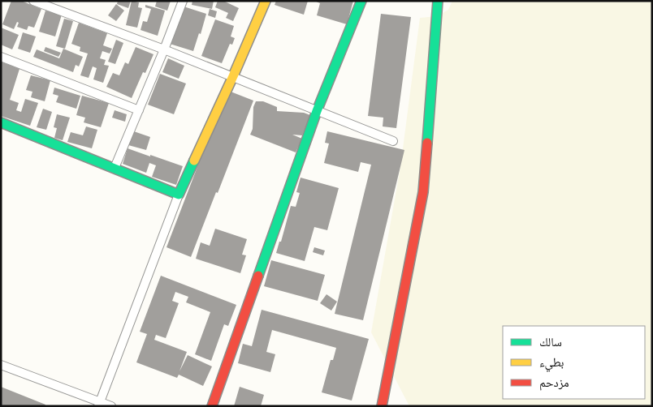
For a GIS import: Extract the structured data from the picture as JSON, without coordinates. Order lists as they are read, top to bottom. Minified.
{"legend":["سالك","بطيء","مزدحم"]}
